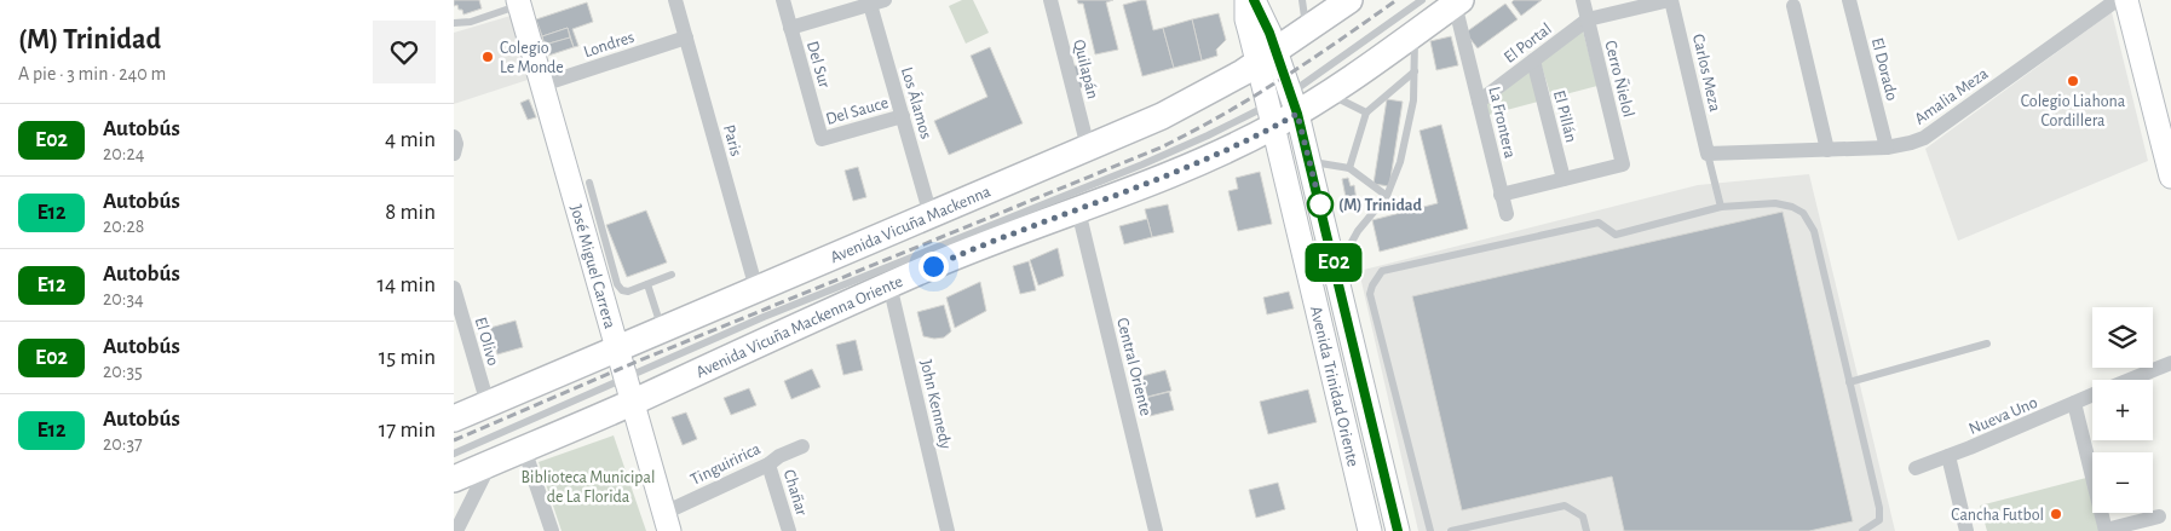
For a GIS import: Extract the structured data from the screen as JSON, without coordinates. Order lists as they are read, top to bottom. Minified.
{"streets":{"main road":["Avenida Vicuña Mackenna","José Miguel Carrera","Avenida Vicuña Mackenna Oriente","Avenida Trinidad Oriente"],"street":["El Portal","Londres","Del Sur","Quilapán","El Dorado","Carlos Meza","Cerro Ñielol","Amalia Meza","Los Álamos","Del Sauce","El Pillán","La Frontera","Paris","El Olivo","Central Oriente","John Kennedy","Nueva Uno","Tinguiririca","Chañar"]},"crossings":[["El Portal","Carlos Meza"],["El Portal","Cerro Ñielol"],["El Portal","El Pillán"],["El Portal","La Frontera"],["Londres","Paris"],["Londres","José Miguel Carrera"],["Del Sur","Del Sauce"],["Quilapán","Avenida Vicuña Mackenna"],["El Dorado","Amalia Meza"],["Carlos Meza","Amalia Meza"],["Cerro Ñielol","El Pillán"],["Los Álamos","Del Sauce"],["Los Álamos","Avenida Vicuña Mackenna"],["La Frontera","Avenida Vicuña Mackenna Oriente"],["Paris","Avenida Vicuña Mackenna"],["Avenida Vicuña Mackenna","José Miguel Carrera"],["Avenida Vicuña Mackenna","El Olivo"],["Avenida Vicuña Mackenna","Avenida Trinidad Oriente"],["José Miguel Carrera","Avenida Vicuña Mackenna Oriente"],["José Miguel Carrera","Tinguiririca"],["Avenida Vicuña Mackenna Oriente","Central Oriente"],["Avenida Vicuña Mackenna Oriente","Avenida Trinidad Oriente"],["Avenida Vicuña Mackenna Oriente","John Kennedy"],["Tinguiririca","Chañar"]],"parks":["Biblioteca Municipal de La Florida"],"places":["Colegio Le Monde","Colegio Liahona Cordillera","(M) Trinidad","Cancha Futbol"],"lines":["bus line E02"],"page":{"heading":["(M) Trinidad","A pie · 3 min · 240 m"],"on_map":"E02","list":[{"mark":"E02","name":"Autobús","note":"20:24","value":"4 min"},{"mark":"E12","name":"Autobús","note":"20:28","value":"8 min"},{"mark":"E12","name":"Autobús","note":"20:34","value":"14 min"},{"mark":"E02","name":"Autobús","note":"20:35","value":"15 min"},{"mark":"E12","name":"Autobús","note":"20:37","value":"17 min"}],"map_buttons":["+","−"]}}
